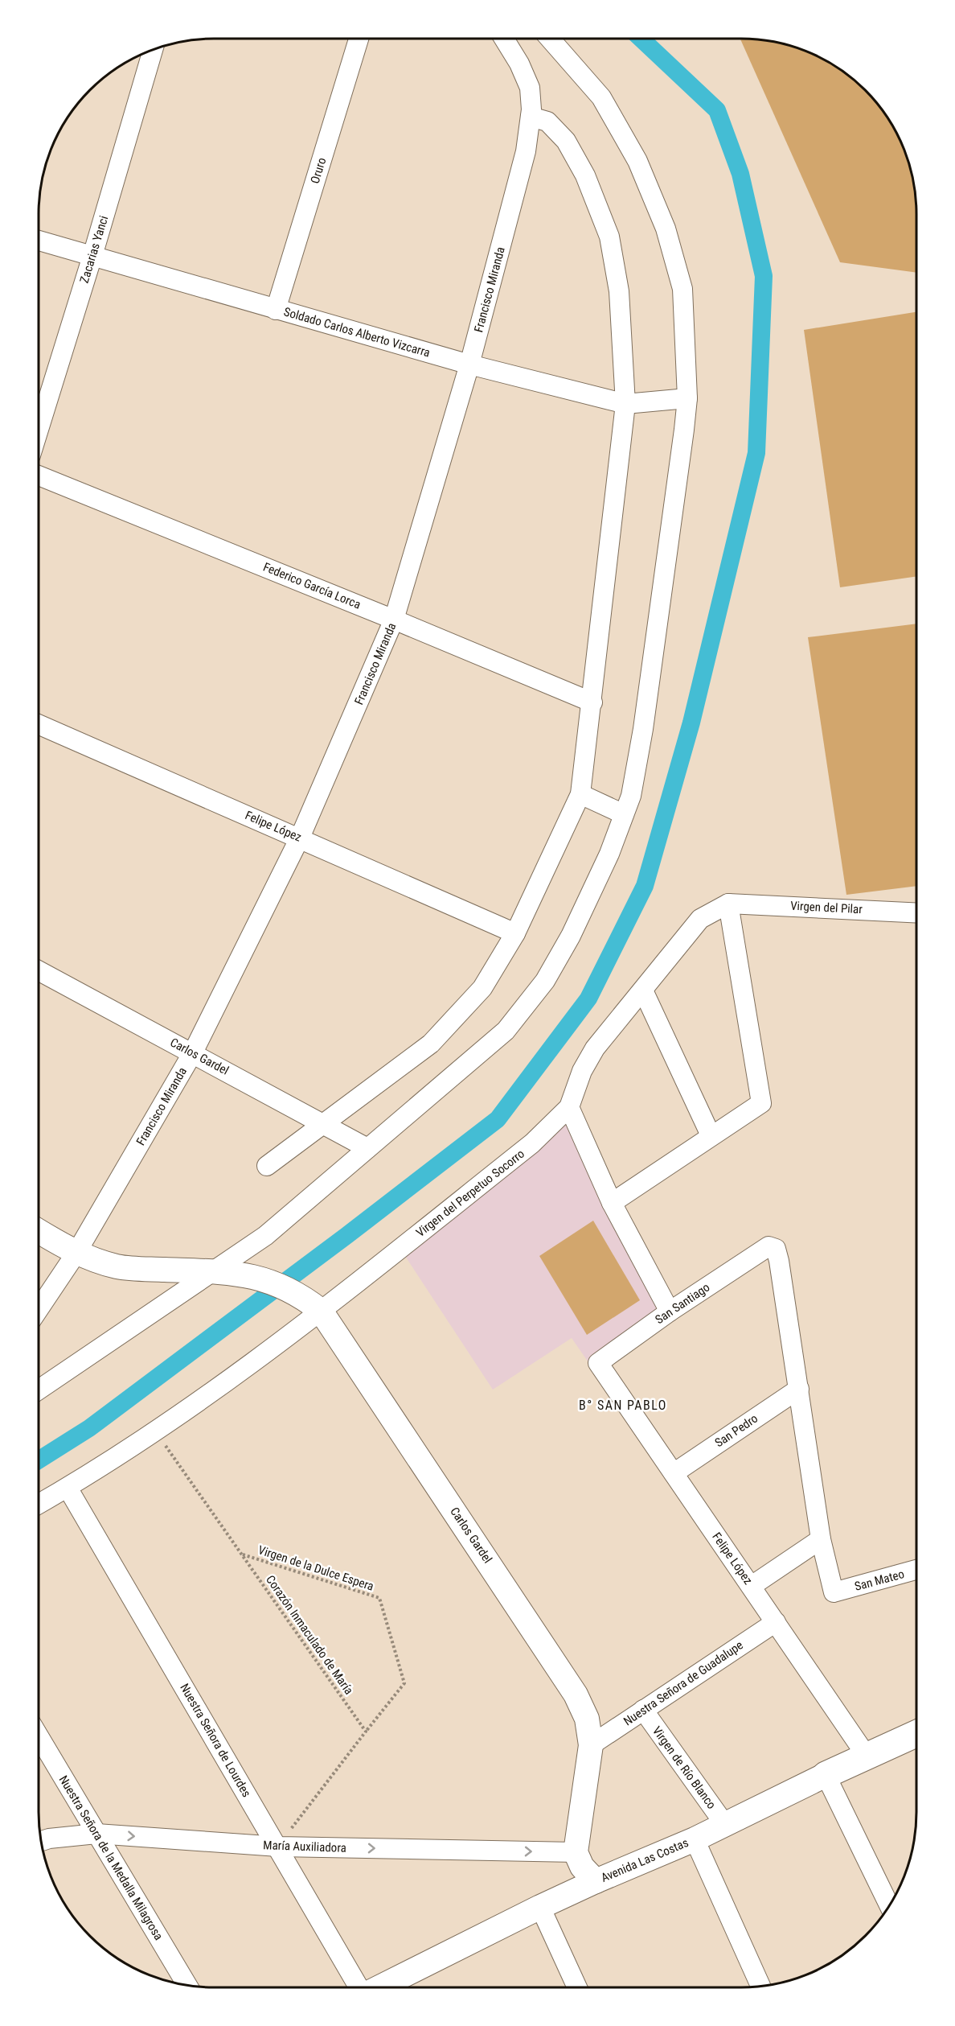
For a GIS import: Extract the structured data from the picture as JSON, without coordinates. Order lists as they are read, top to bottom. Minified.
{"streets":{"main road":["Avenida Las Costas"],"street":["Oruro","Zacarias Yanci","Francisco Miranda","Soldado Carlos Alberto Vizcarra","Federico García Lorca","Felipe López","Virgen del Pilar","Carlos Gardel","Virgen del Perpetuo Socorro","San Santiago","San Pedro","San Mateo","Nuestra Señora de Guadalupe","Nuestra Señora de Lourdes","Virgen de Río Blanco","María Auxiliadora","Nuestra Señora de la Medalla Milagrosa"],"path":["Virgen de la Dulce Espera","Corazón Inmaculado de María"]},"crossings":[["Oruro","Soldado Carlos Alberto Vizcarra"],["Zacarias Yanci","Soldado Carlos Alberto Vizcarra"],["Francisco Miranda","Soldado Carlos Alberto Vizcarra"],["Francisco Miranda","Federico García Lorca"],["Francisco Miranda","Felipe López"],["Francisco Miranda","Carlos Gardel"],["Felipe López","San Santiago"],["Felipe López","San Pedro"],["Felipe López","Nuestra Señora de Guadalupe"],["Felipe López","Avenida Las Costas"],["Virgen del Pilar","Virgen del Perpetuo Socorro"],["Carlos Gardel","Virgen del Perpetuo Socorro"],["Carlos Gardel","Nuestra Señora de Guadalupe"],["Carlos Gardel","María Auxiliadora"],["Virgen del Perpetuo Socorro","Corazón Inmaculado de María"],["Virgen del Perpetuo Socorro","Nuestra Señora de Lourdes"],["San Santiago","San Pedro"],["Virgen de la Dulce Espera","Corazón Inmaculado de María"],["Nuestra Señora de Guadalupe","Virgen de Río Blanco"],["Nuestra Señora de Lourdes","María Auxiliadora"],["Virgen de Río Blanco","Avenida Las Costas"],["María Auxiliadora","Nuestra Señora de la Medalla Milagrosa"]],"one_way":["María Auxiliadora"],"districts":["B° SAN PABLO"]}
